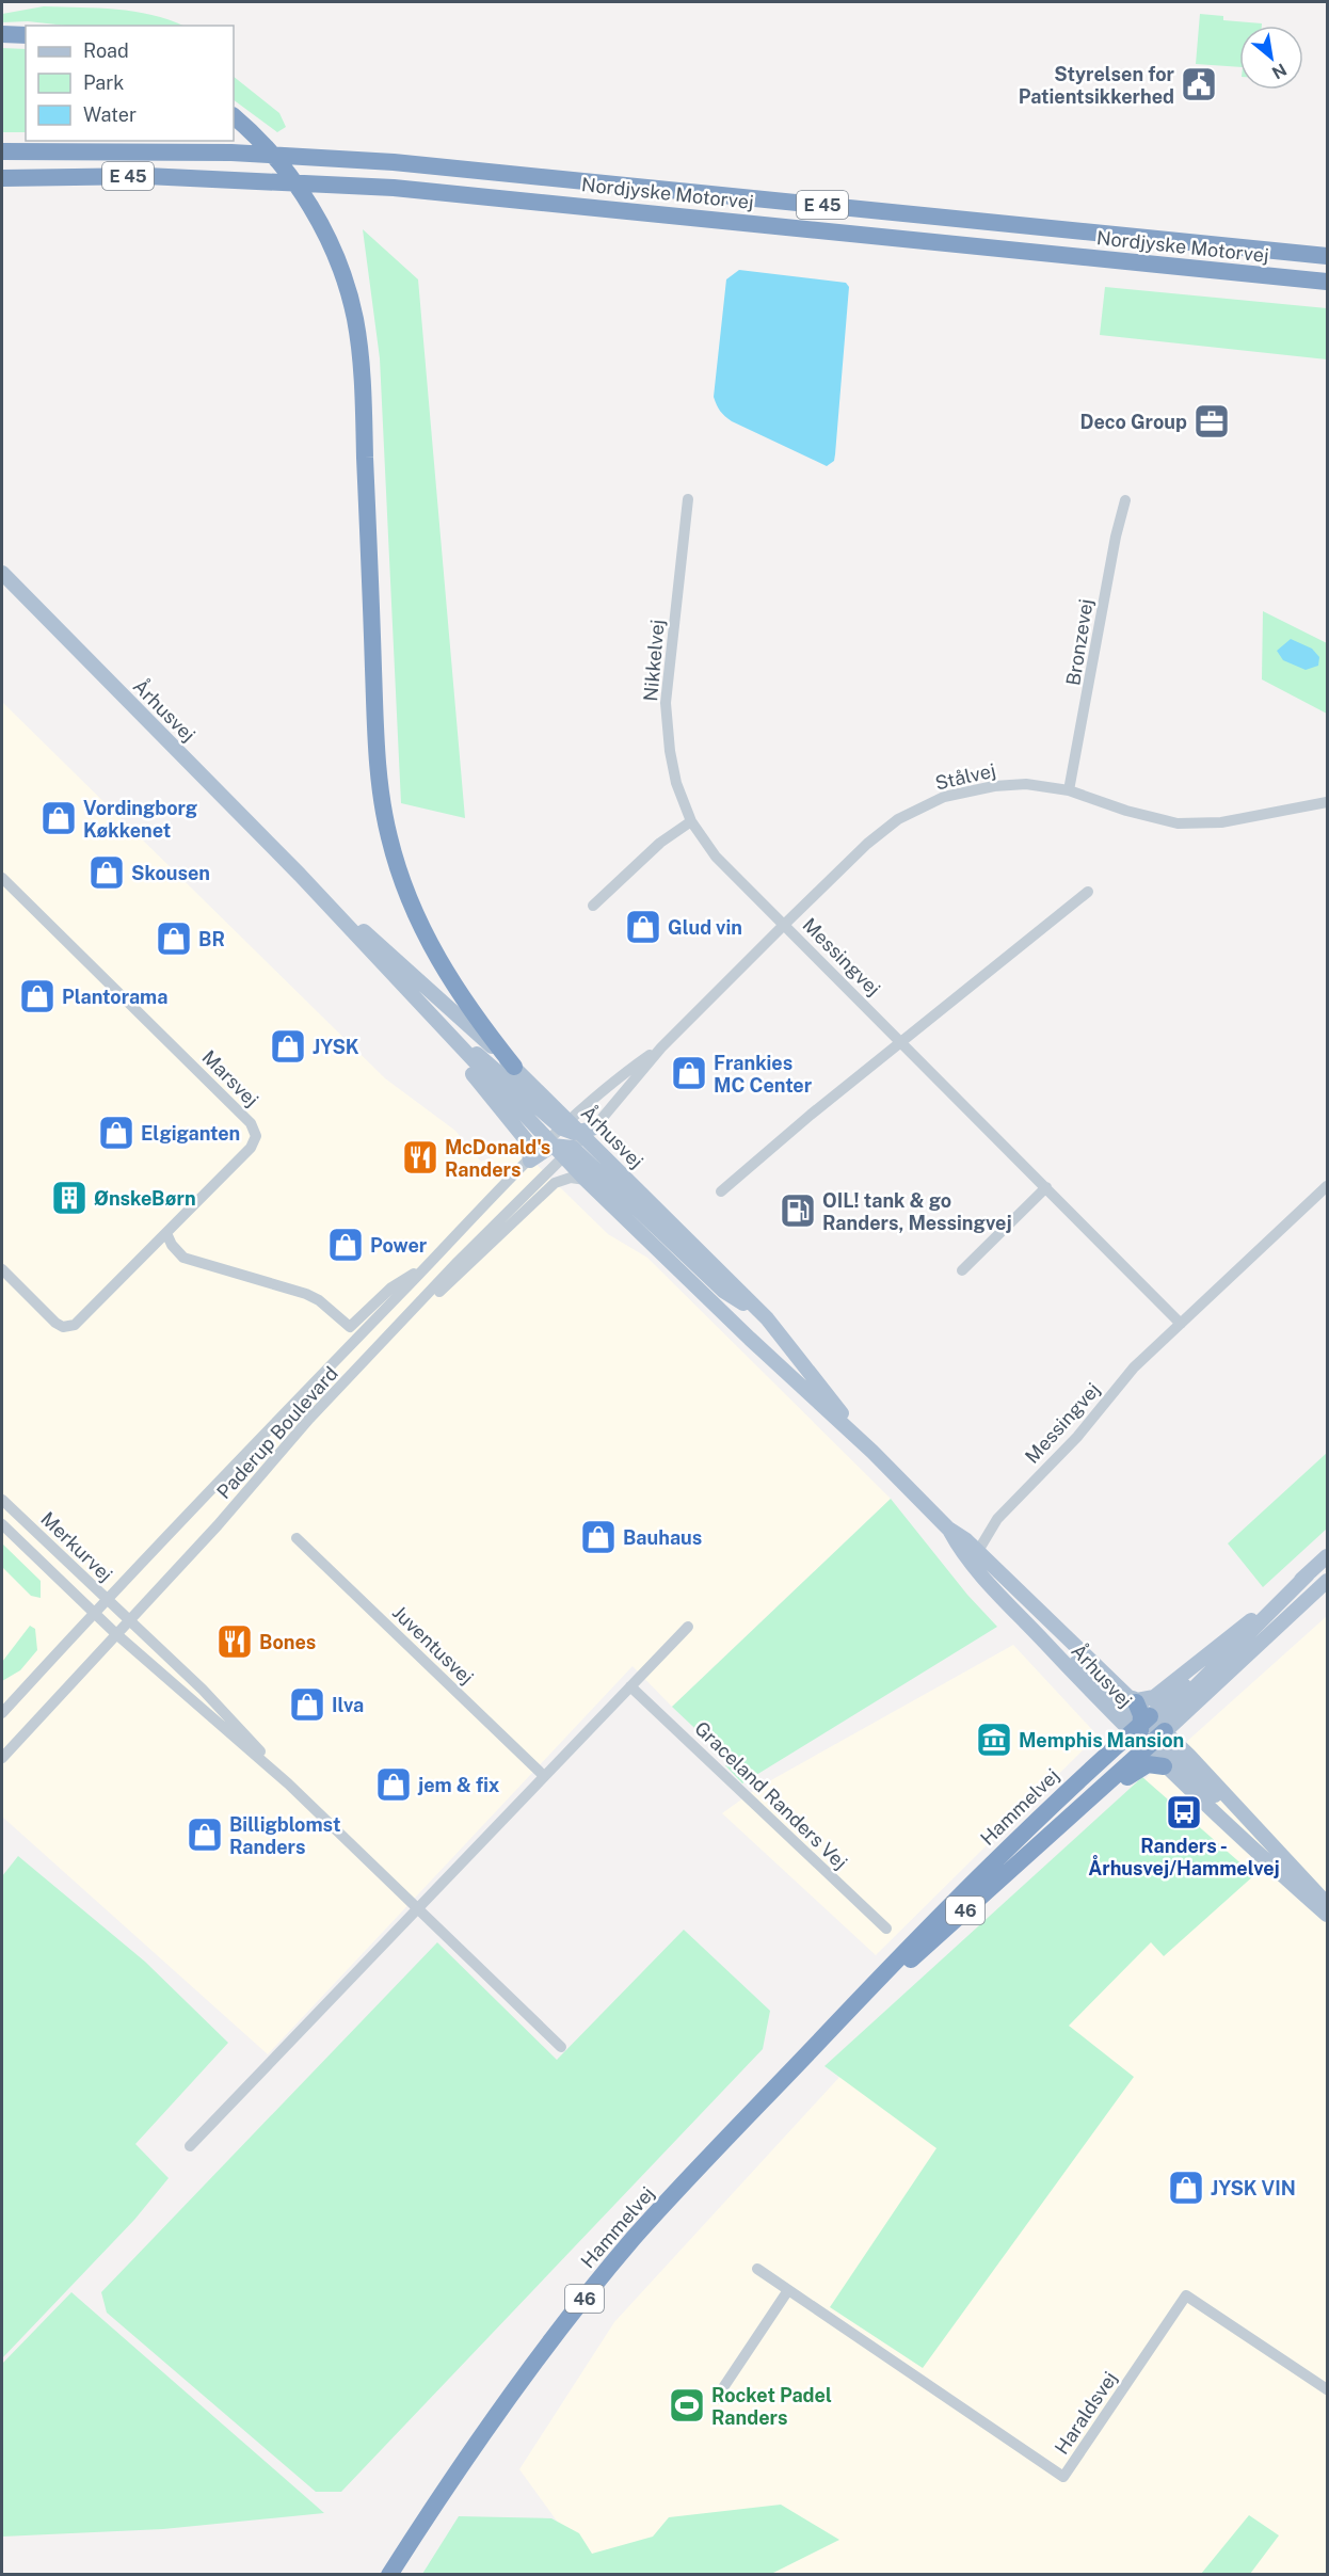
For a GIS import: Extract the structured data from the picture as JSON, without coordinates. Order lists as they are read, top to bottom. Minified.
{"streets":{"highway":["E 45","Nordjyske Motorvej","Hammelvej","46"],"main road":["Århusvej"],"street":["Bronzevej","Nikkelvej","Stålvej","Messingvej","Marsvej","Paderup Boulevard","Merkurvej","Juventusvej","Graceland Randers Vej","Haraldsvej"]},"crossings":[["Bronzevej","Stålvej"],["Nikkelvej","Stålvej"],["Nikkelvej","Messingvej"],["Århusvej","Stålvej"],["Århusvej","Messingvej"],["Århusvej","Paderup Boulevard"],["Århusvej","Hammelvej"],["Stålvej","Messingvej"],["Stålvej","Paderup Boulevard"],["Paderup Boulevard","Merkurvej"]],"places":{"public building":["Styrelsen for Patientsikkerhed"],"office":["Deco Group"],"shop":["Vordingborg Køkkenet","Skousen","Glud vin","BR","Plantorama","JYSK","Frankies MC Center","Elgiganten","Power","Bauhaus","Ilva","jem & fix","Billigblomst Randers","JYSK VIN"],"restaurant":["McDonald's Randers","Bones"],"building":["ØnskeBørn"],"fuel station":["OIL! tank & go Randers, Messingvej"],"museum":["Memphis Mansion"],"bus stop":["Randers - Århusvej/Hammelvej"],"sports":["Rocket Padel Randers"]},"legend":["Road","Park","Water"],"north":"bottom right"}
